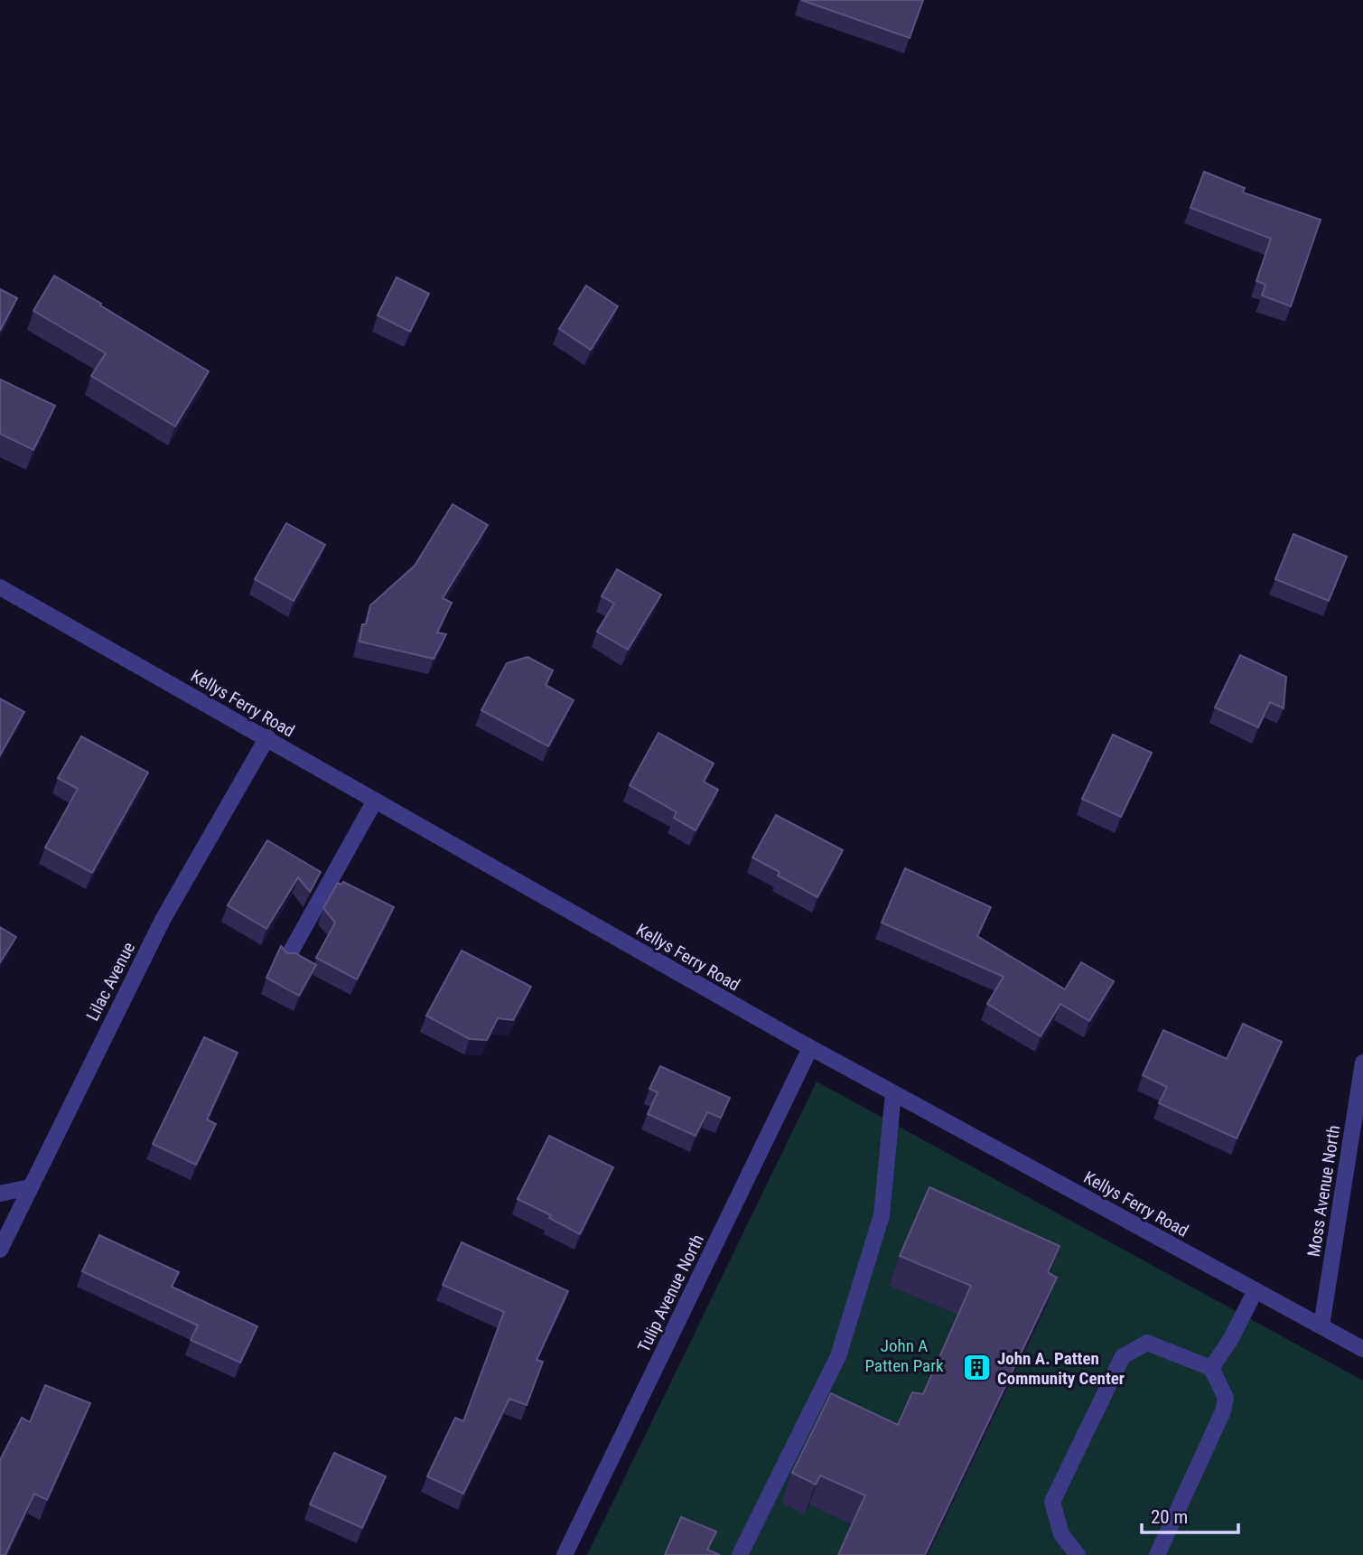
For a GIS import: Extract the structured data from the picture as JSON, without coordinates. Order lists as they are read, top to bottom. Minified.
{"streets":{"street":["Kellys Ferry Road","Lilac Avenue","Moss Avenue North","Tulip Avenue North"]},"crossings":[["Kellys Ferry Road","Lilac Avenue"],["Kellys Ferry Road","Moss Avenue North"],["Kellys Ferry Road","Tulip Avenue North"]],"parks":["John A Patten Park"],"places":{"building":["John A. Patten Community Center"]},"scale_bar":"20 m"}
